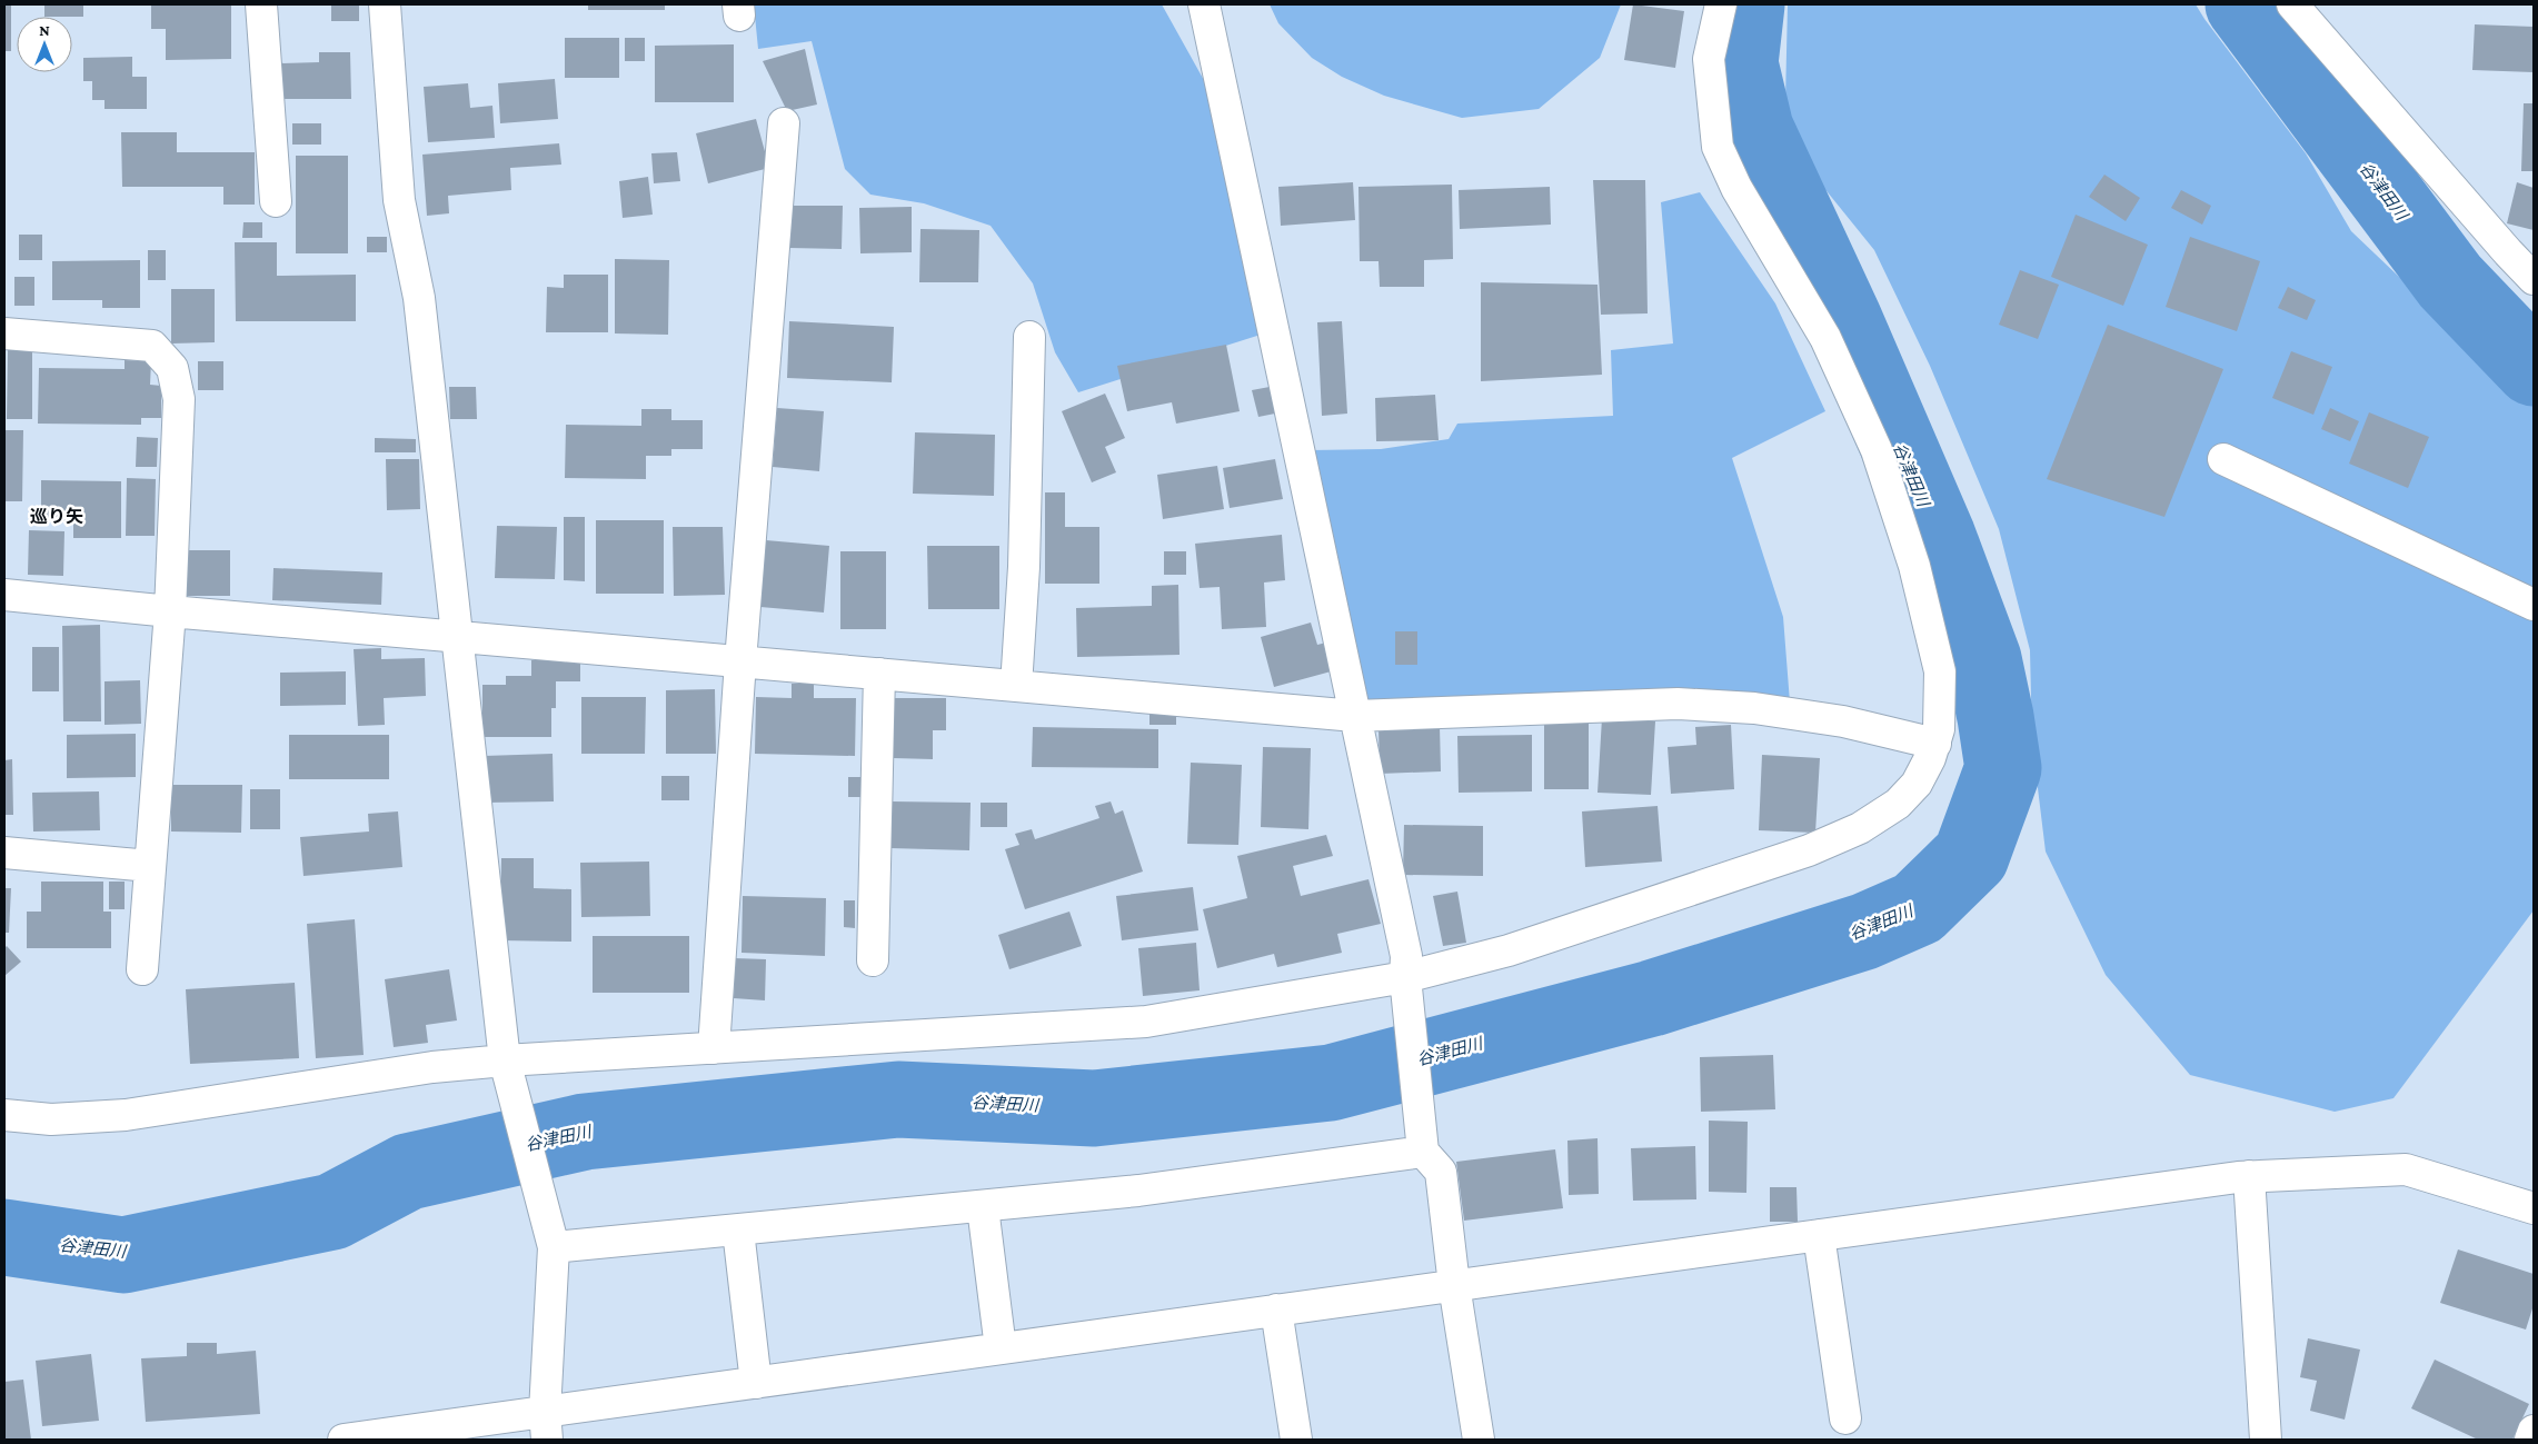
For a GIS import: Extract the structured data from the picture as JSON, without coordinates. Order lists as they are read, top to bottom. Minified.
{"districts":["巡り矢"],"water":["谷津田川"],"north":"top"}
